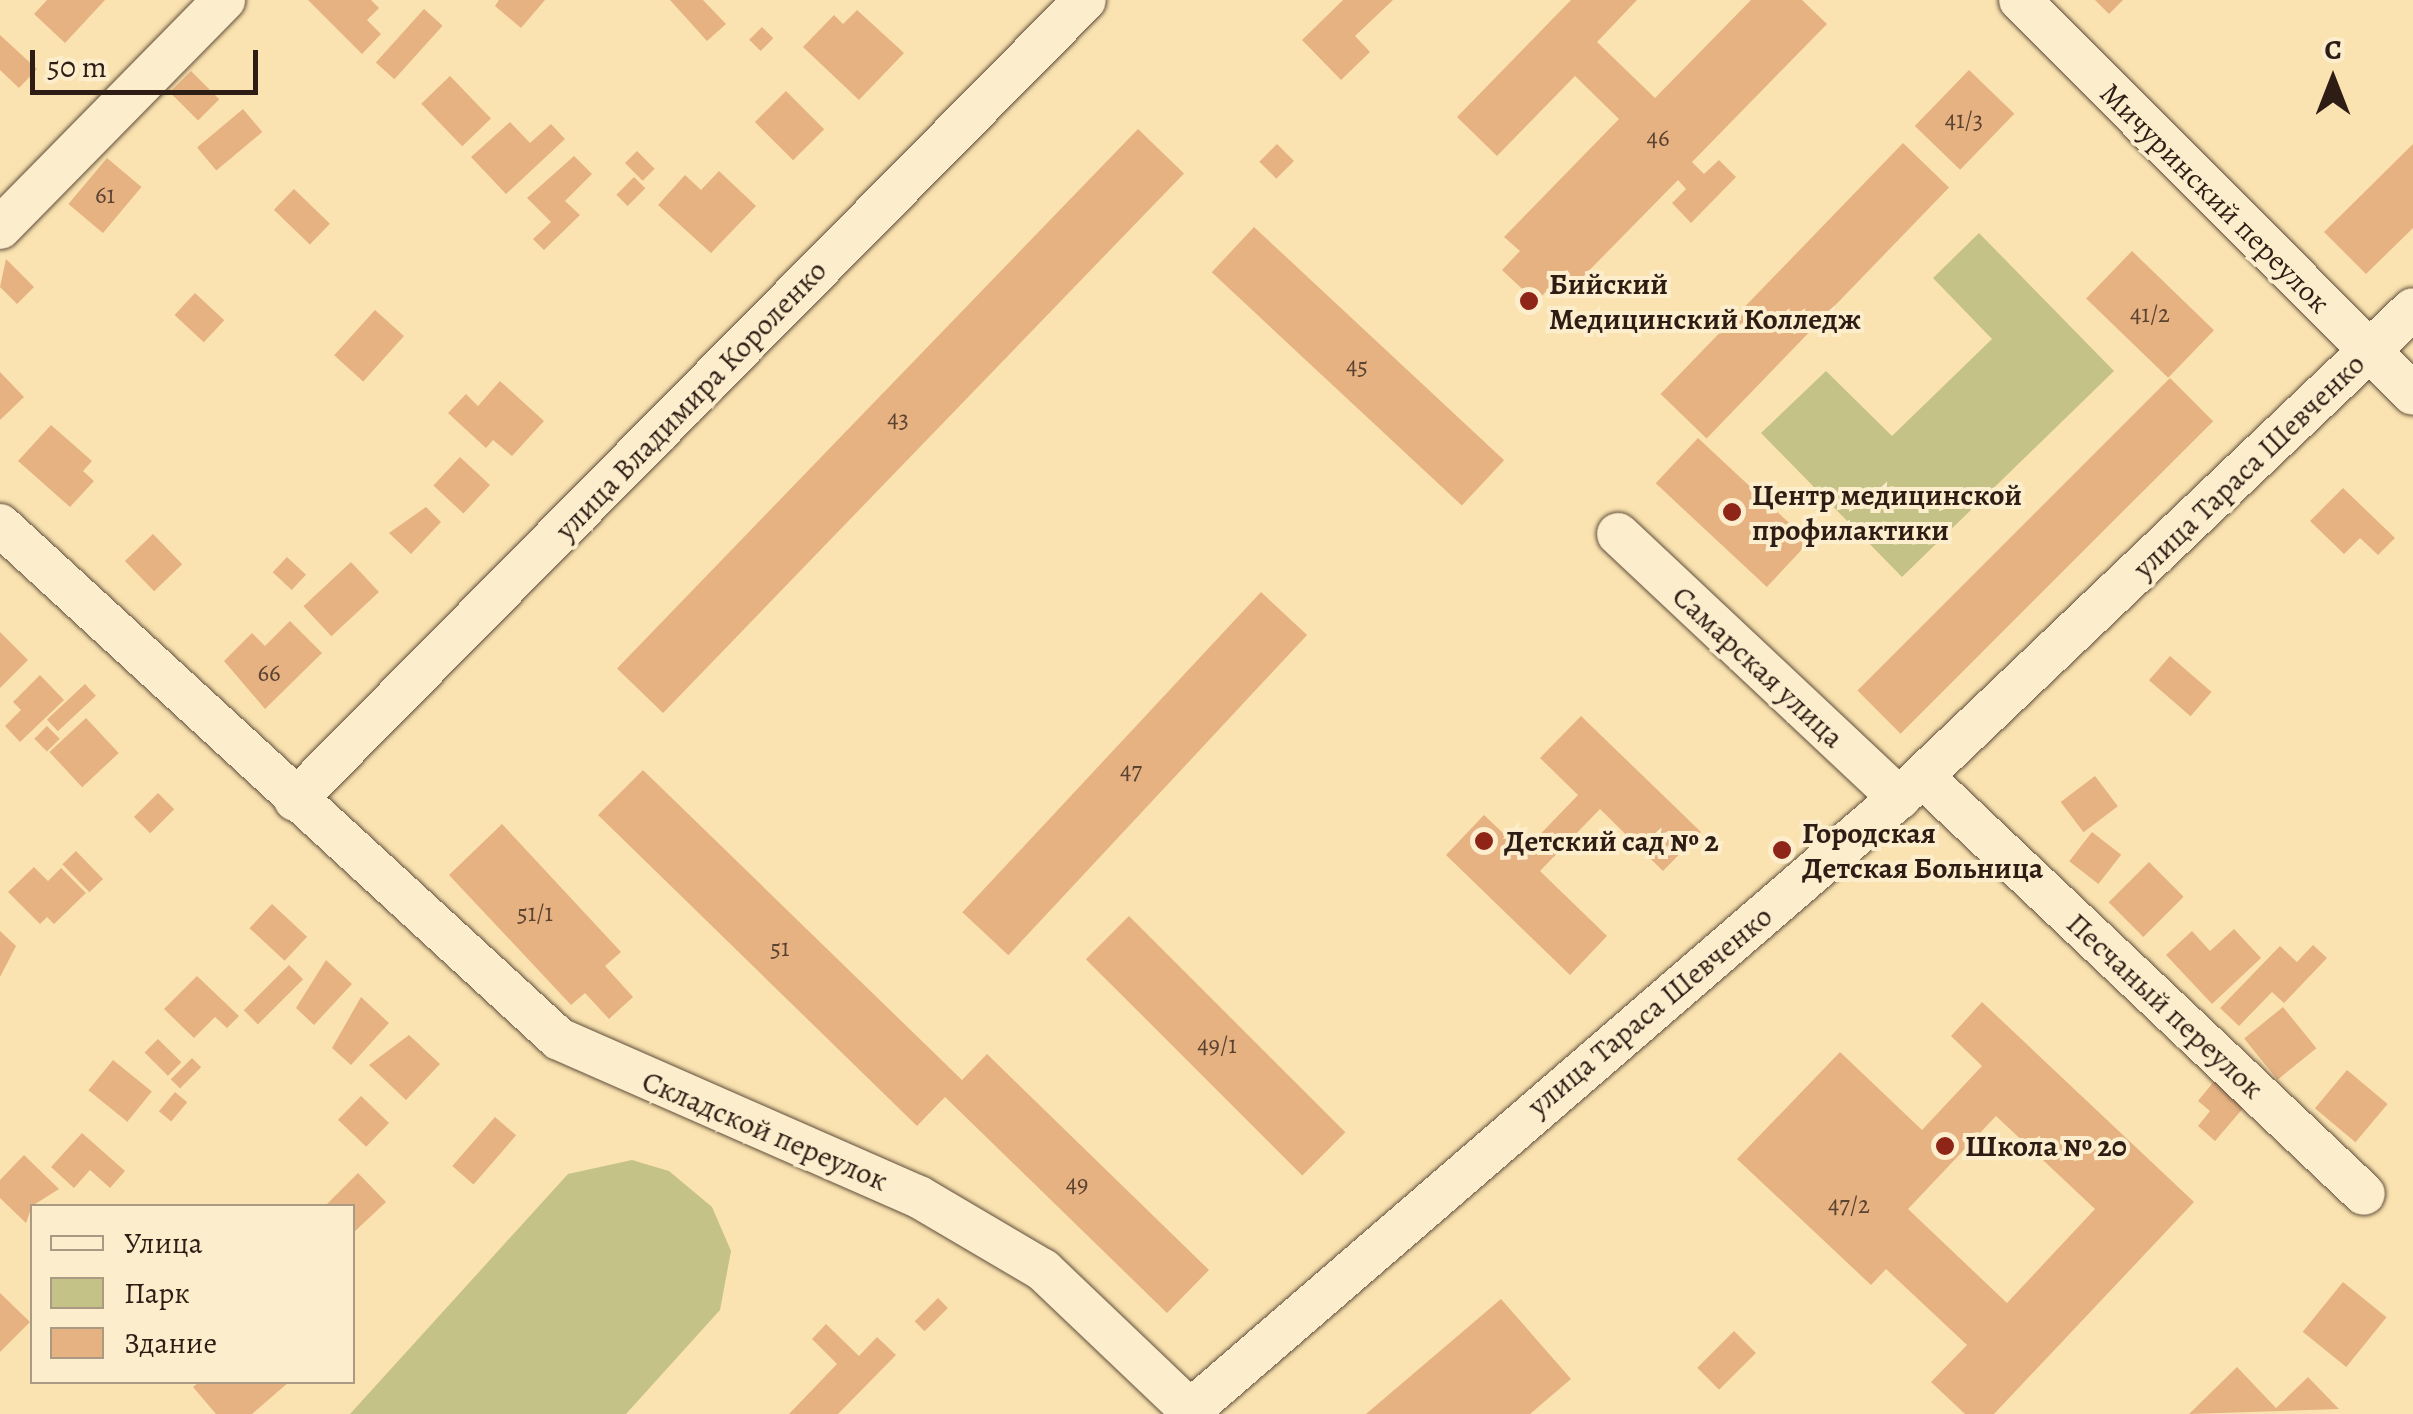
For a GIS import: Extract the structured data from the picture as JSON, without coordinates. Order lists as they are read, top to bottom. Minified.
{"streets":{"street":["Мичуринский переулок","улица Владимира Короленко","улица Тараса Шевченко","Самарская улица","Песчаный переулок","Складской переулок"]},"crossings":[["Мичуринский переулок","улица Тараса Шевченко"],["улица Владимира Короленко","Складской переулок"],["улица Тараса Шевченко","Самарская улица"],["улица Тараса Шевченко","Песчаный переулок"],["улица Тараса Шевченко","Складской переулок"],["Самарская улица","Песчаный переулок"]],"places":["Бийский Медицинский Колледж","Центр медицинской профилактики","Детский сад № 2","Городская Детская Больница","Школа № 20"],"house_numbers":["41/3","46","61","41/2","45","43","66","47","51/1","51","49/1","49","47/2"],"legend":["Улица","Парк","Здание"],"scale_bar":"50 m","north":"top"}
